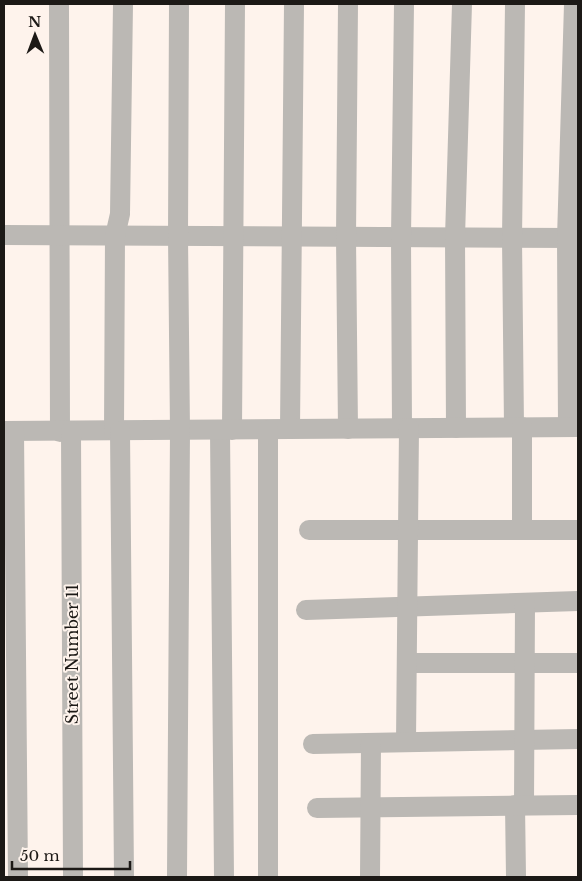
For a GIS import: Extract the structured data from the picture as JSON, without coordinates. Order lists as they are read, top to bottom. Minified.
{"streets":{"street":["Street Number 11"]},"scale_bar":"50 m","north":"top"}
